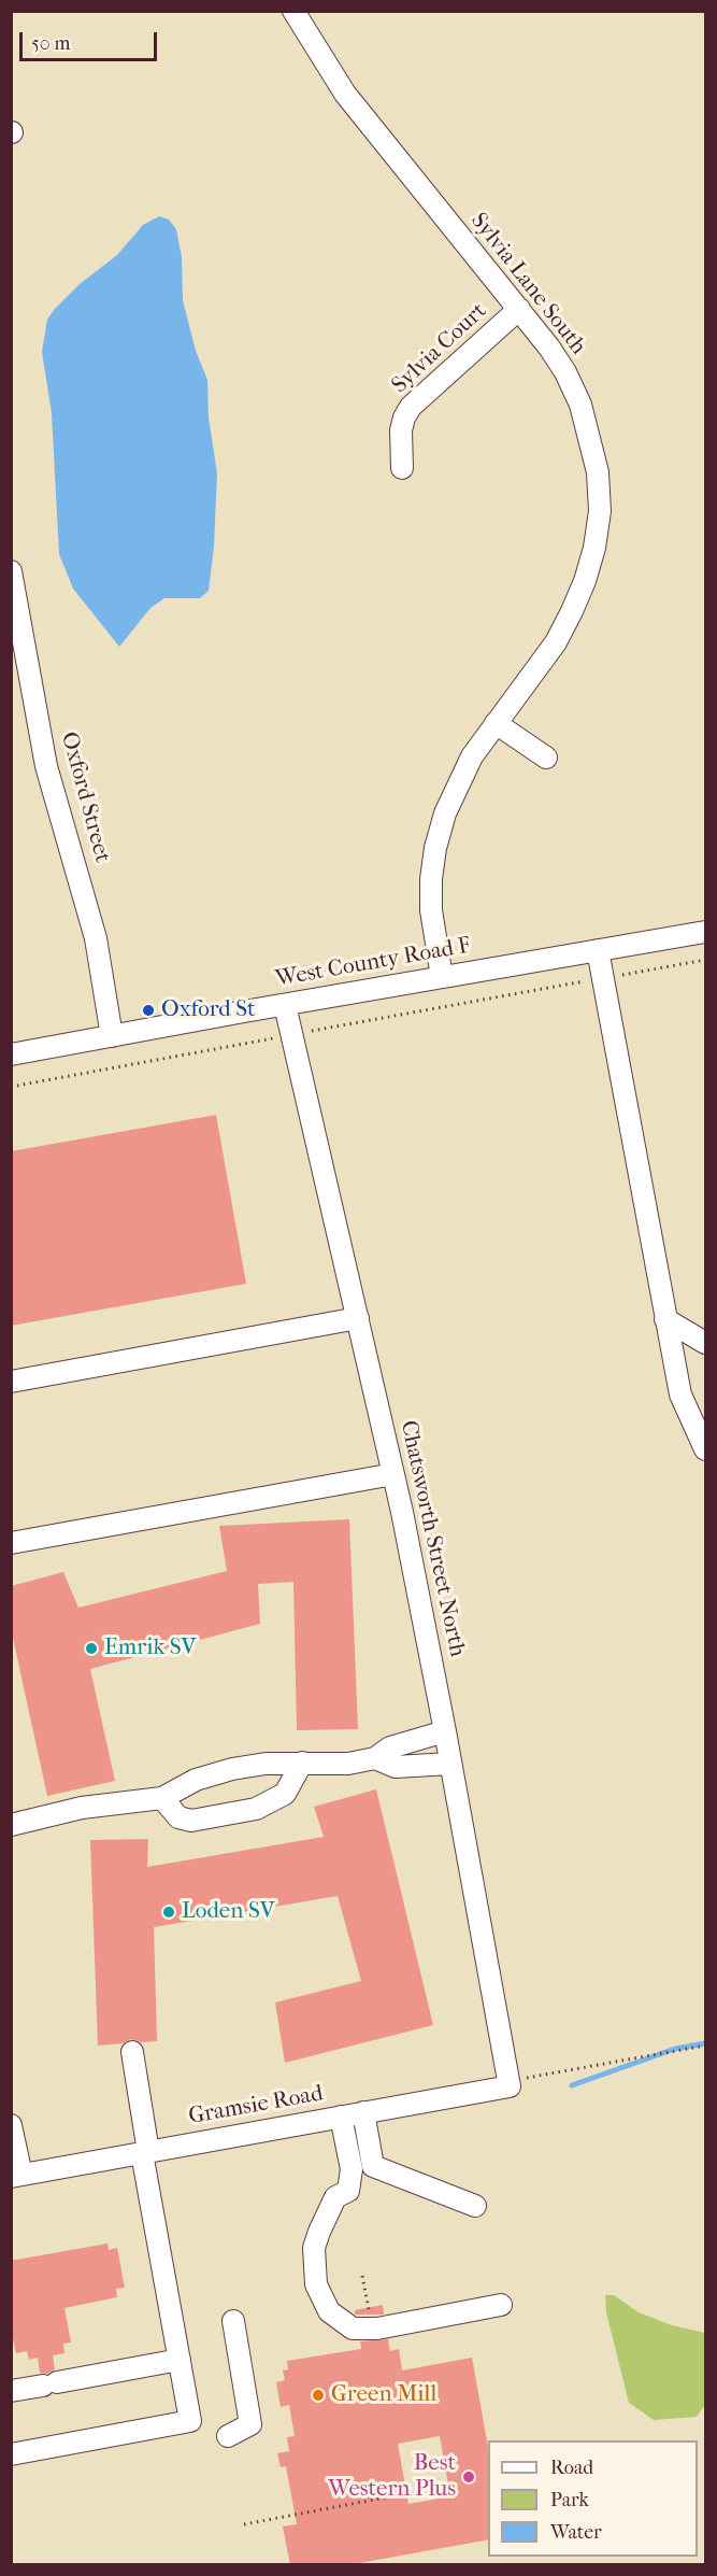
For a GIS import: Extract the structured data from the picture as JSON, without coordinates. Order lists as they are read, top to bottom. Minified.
{"streets":{"street":["Sylvia Lane South","Sylvia Court","Oxford Street","West County Road F","Chatsworth Street North","Gramsie Road"]},"crossings":[["Sylvia Lane South","Sylvia Court"],["Sylvia Lane South","West County Road F"],["Oxford Street","West County Road F"],["West County Road F","Chatsworth Street North"],["Chatsworth Street North","Gramsie Road"]],"places":["Oxford St","Emrik SV","Loden SV","Green Mill","Best Western Plus"],"legend":["Road","Park","Water"],"scale_bar":"50 m"}
